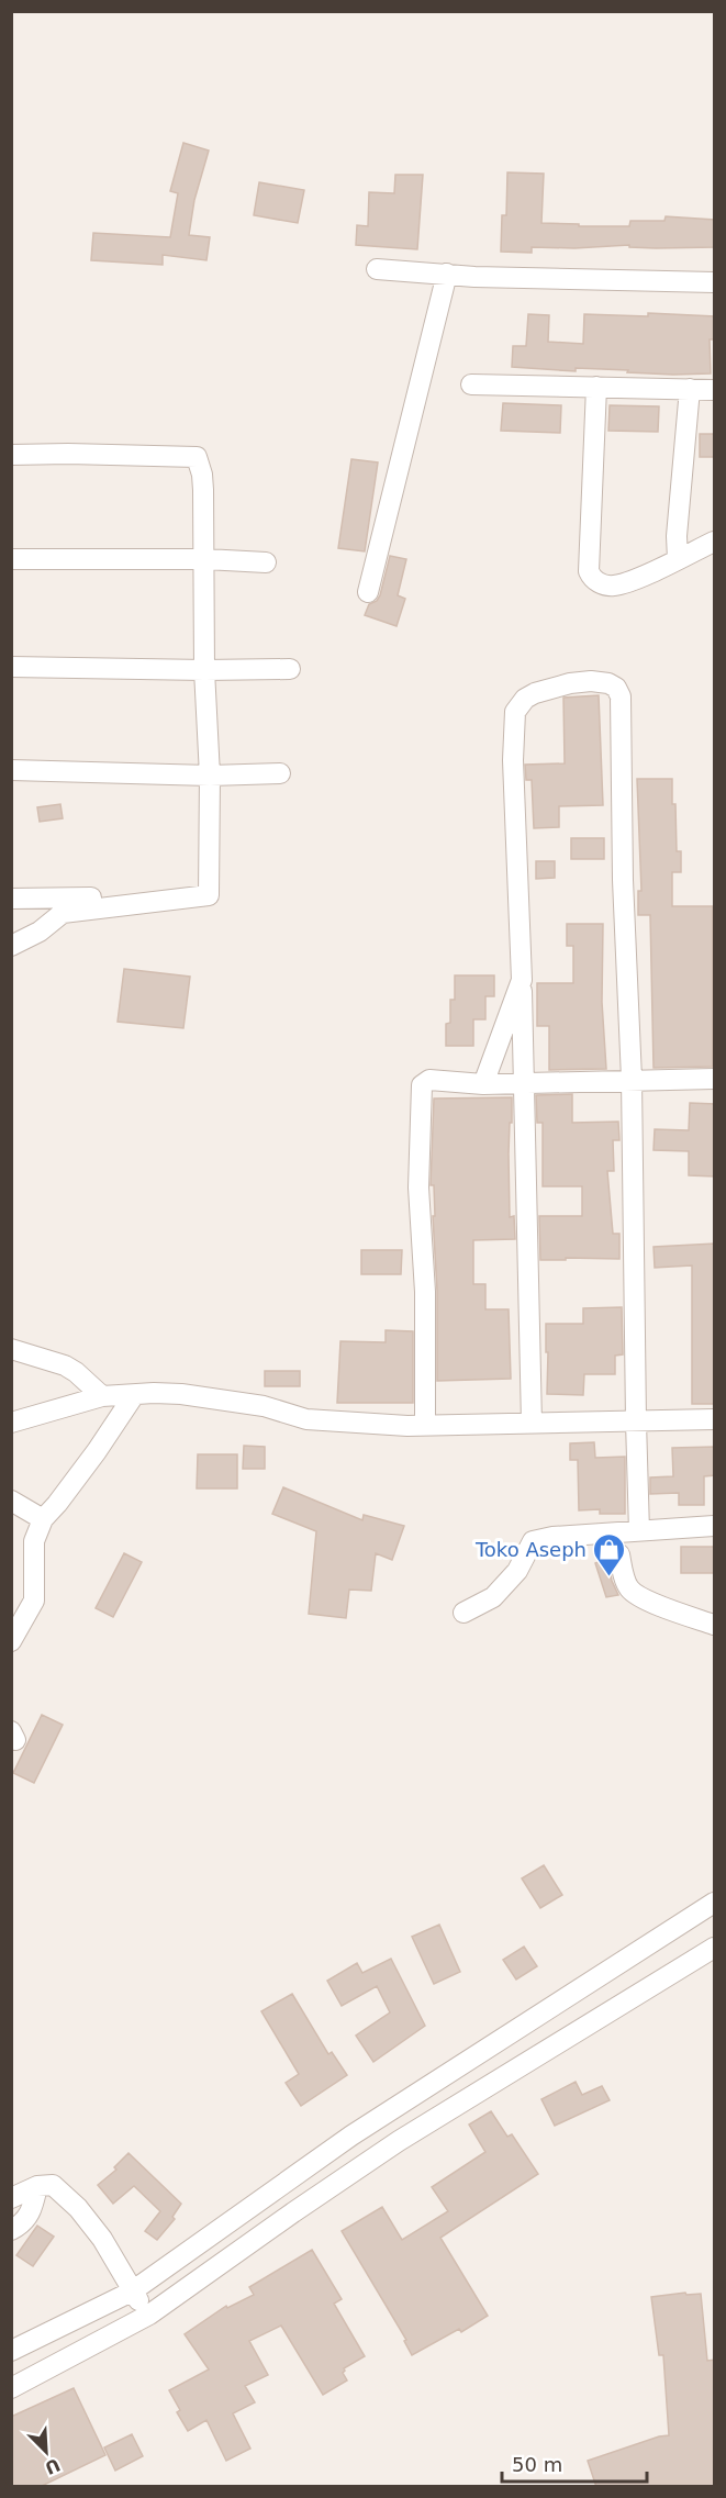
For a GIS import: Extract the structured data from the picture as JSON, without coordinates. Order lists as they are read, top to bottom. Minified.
{"places":{"shop":["Toko Aseph"]},"scale_bar":"50 m","north":"bottom right"}
